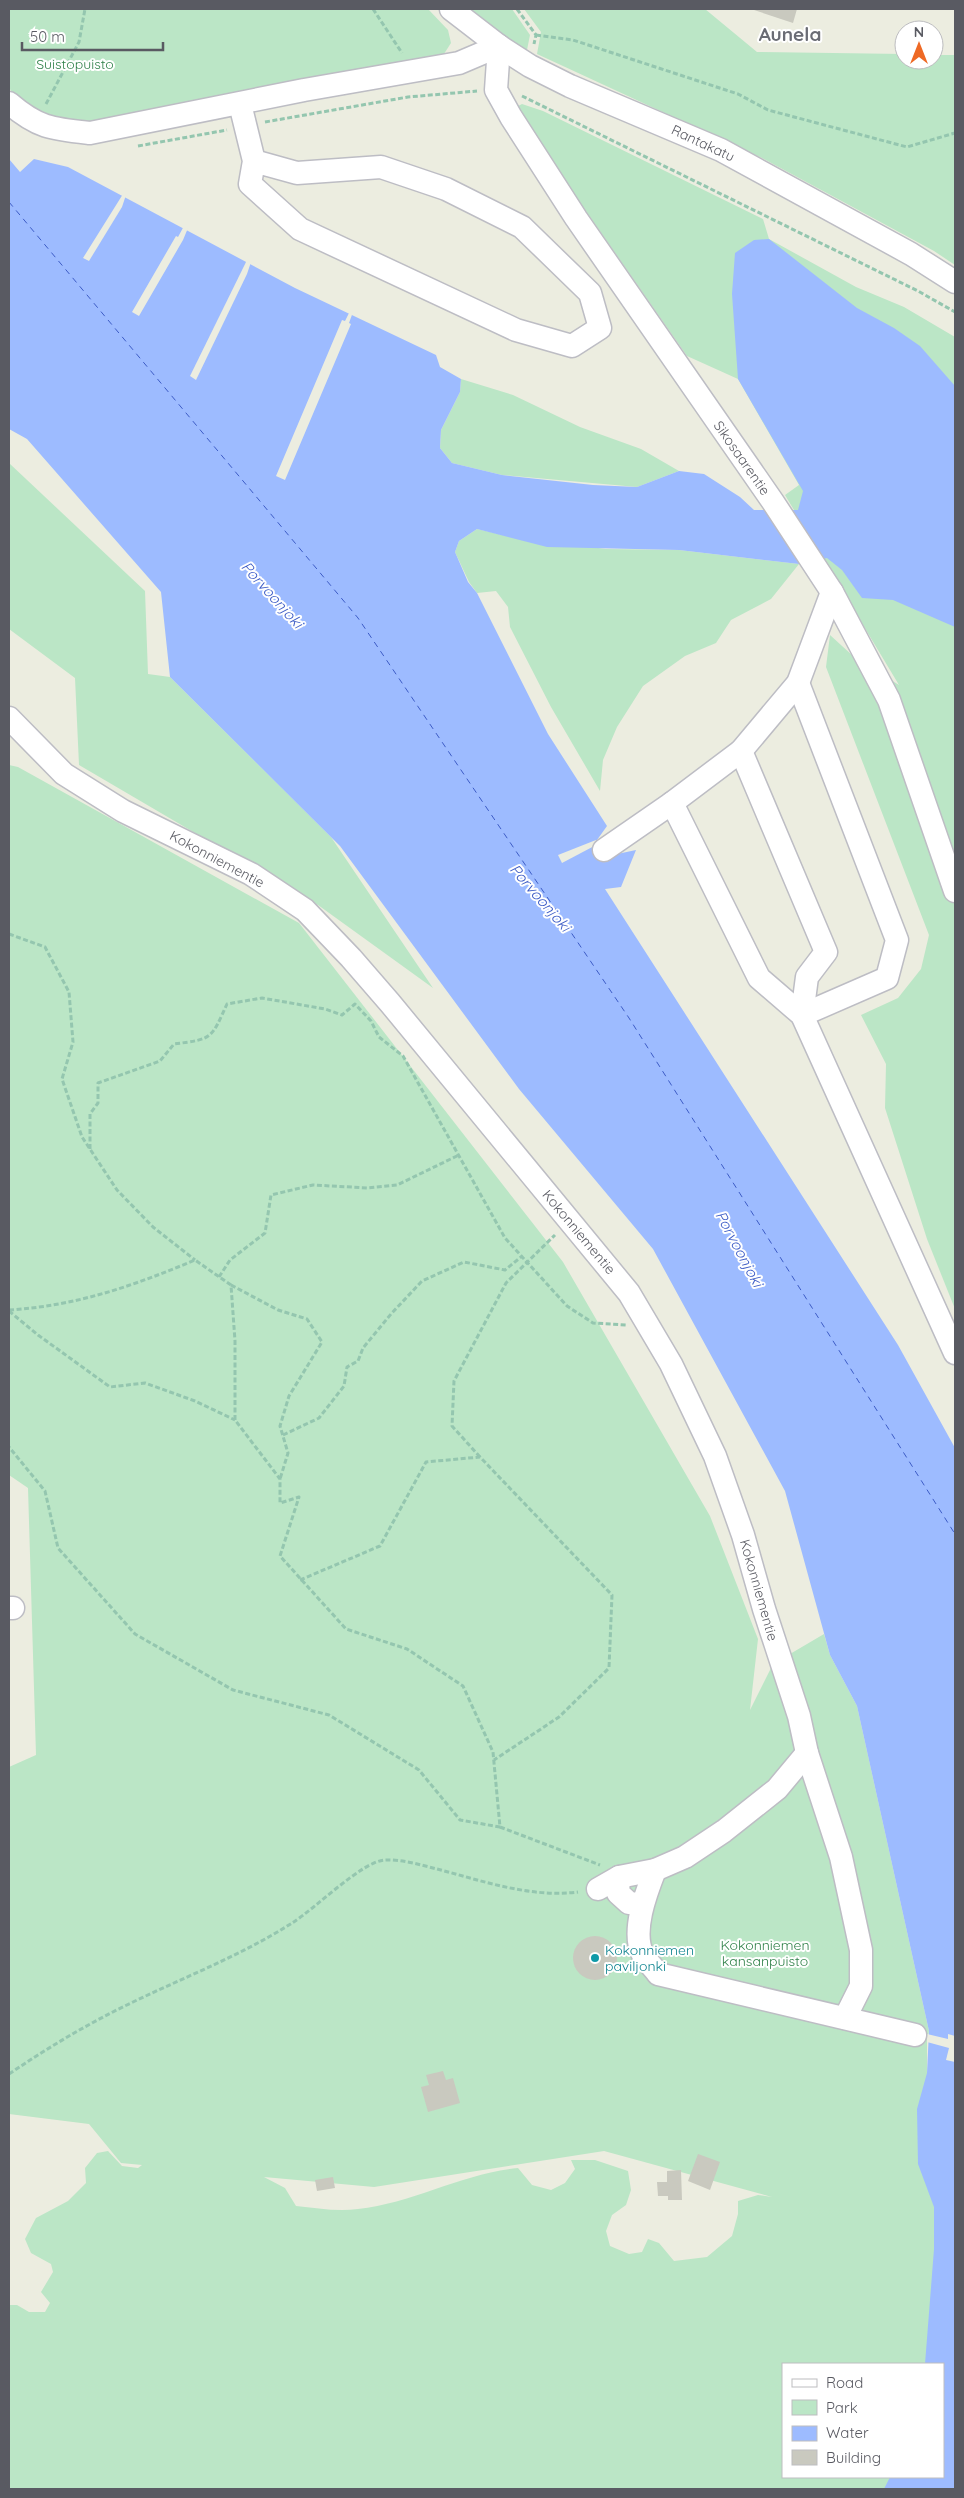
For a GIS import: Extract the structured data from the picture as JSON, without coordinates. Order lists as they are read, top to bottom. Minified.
{"streets":{"street":["Rantakatu","Sikosaarentie","Kokonniementie"]},"districts":["Aunela"],"water":["Porvoonjoki"],"parks":["Suistopuisto","Kokonniemen kansanpuisto"],"places":["Kokonniemen paviljonki"],"legend":["Road","Park","Water","Building"],"scale_bar":"50 m","north":"top"}
